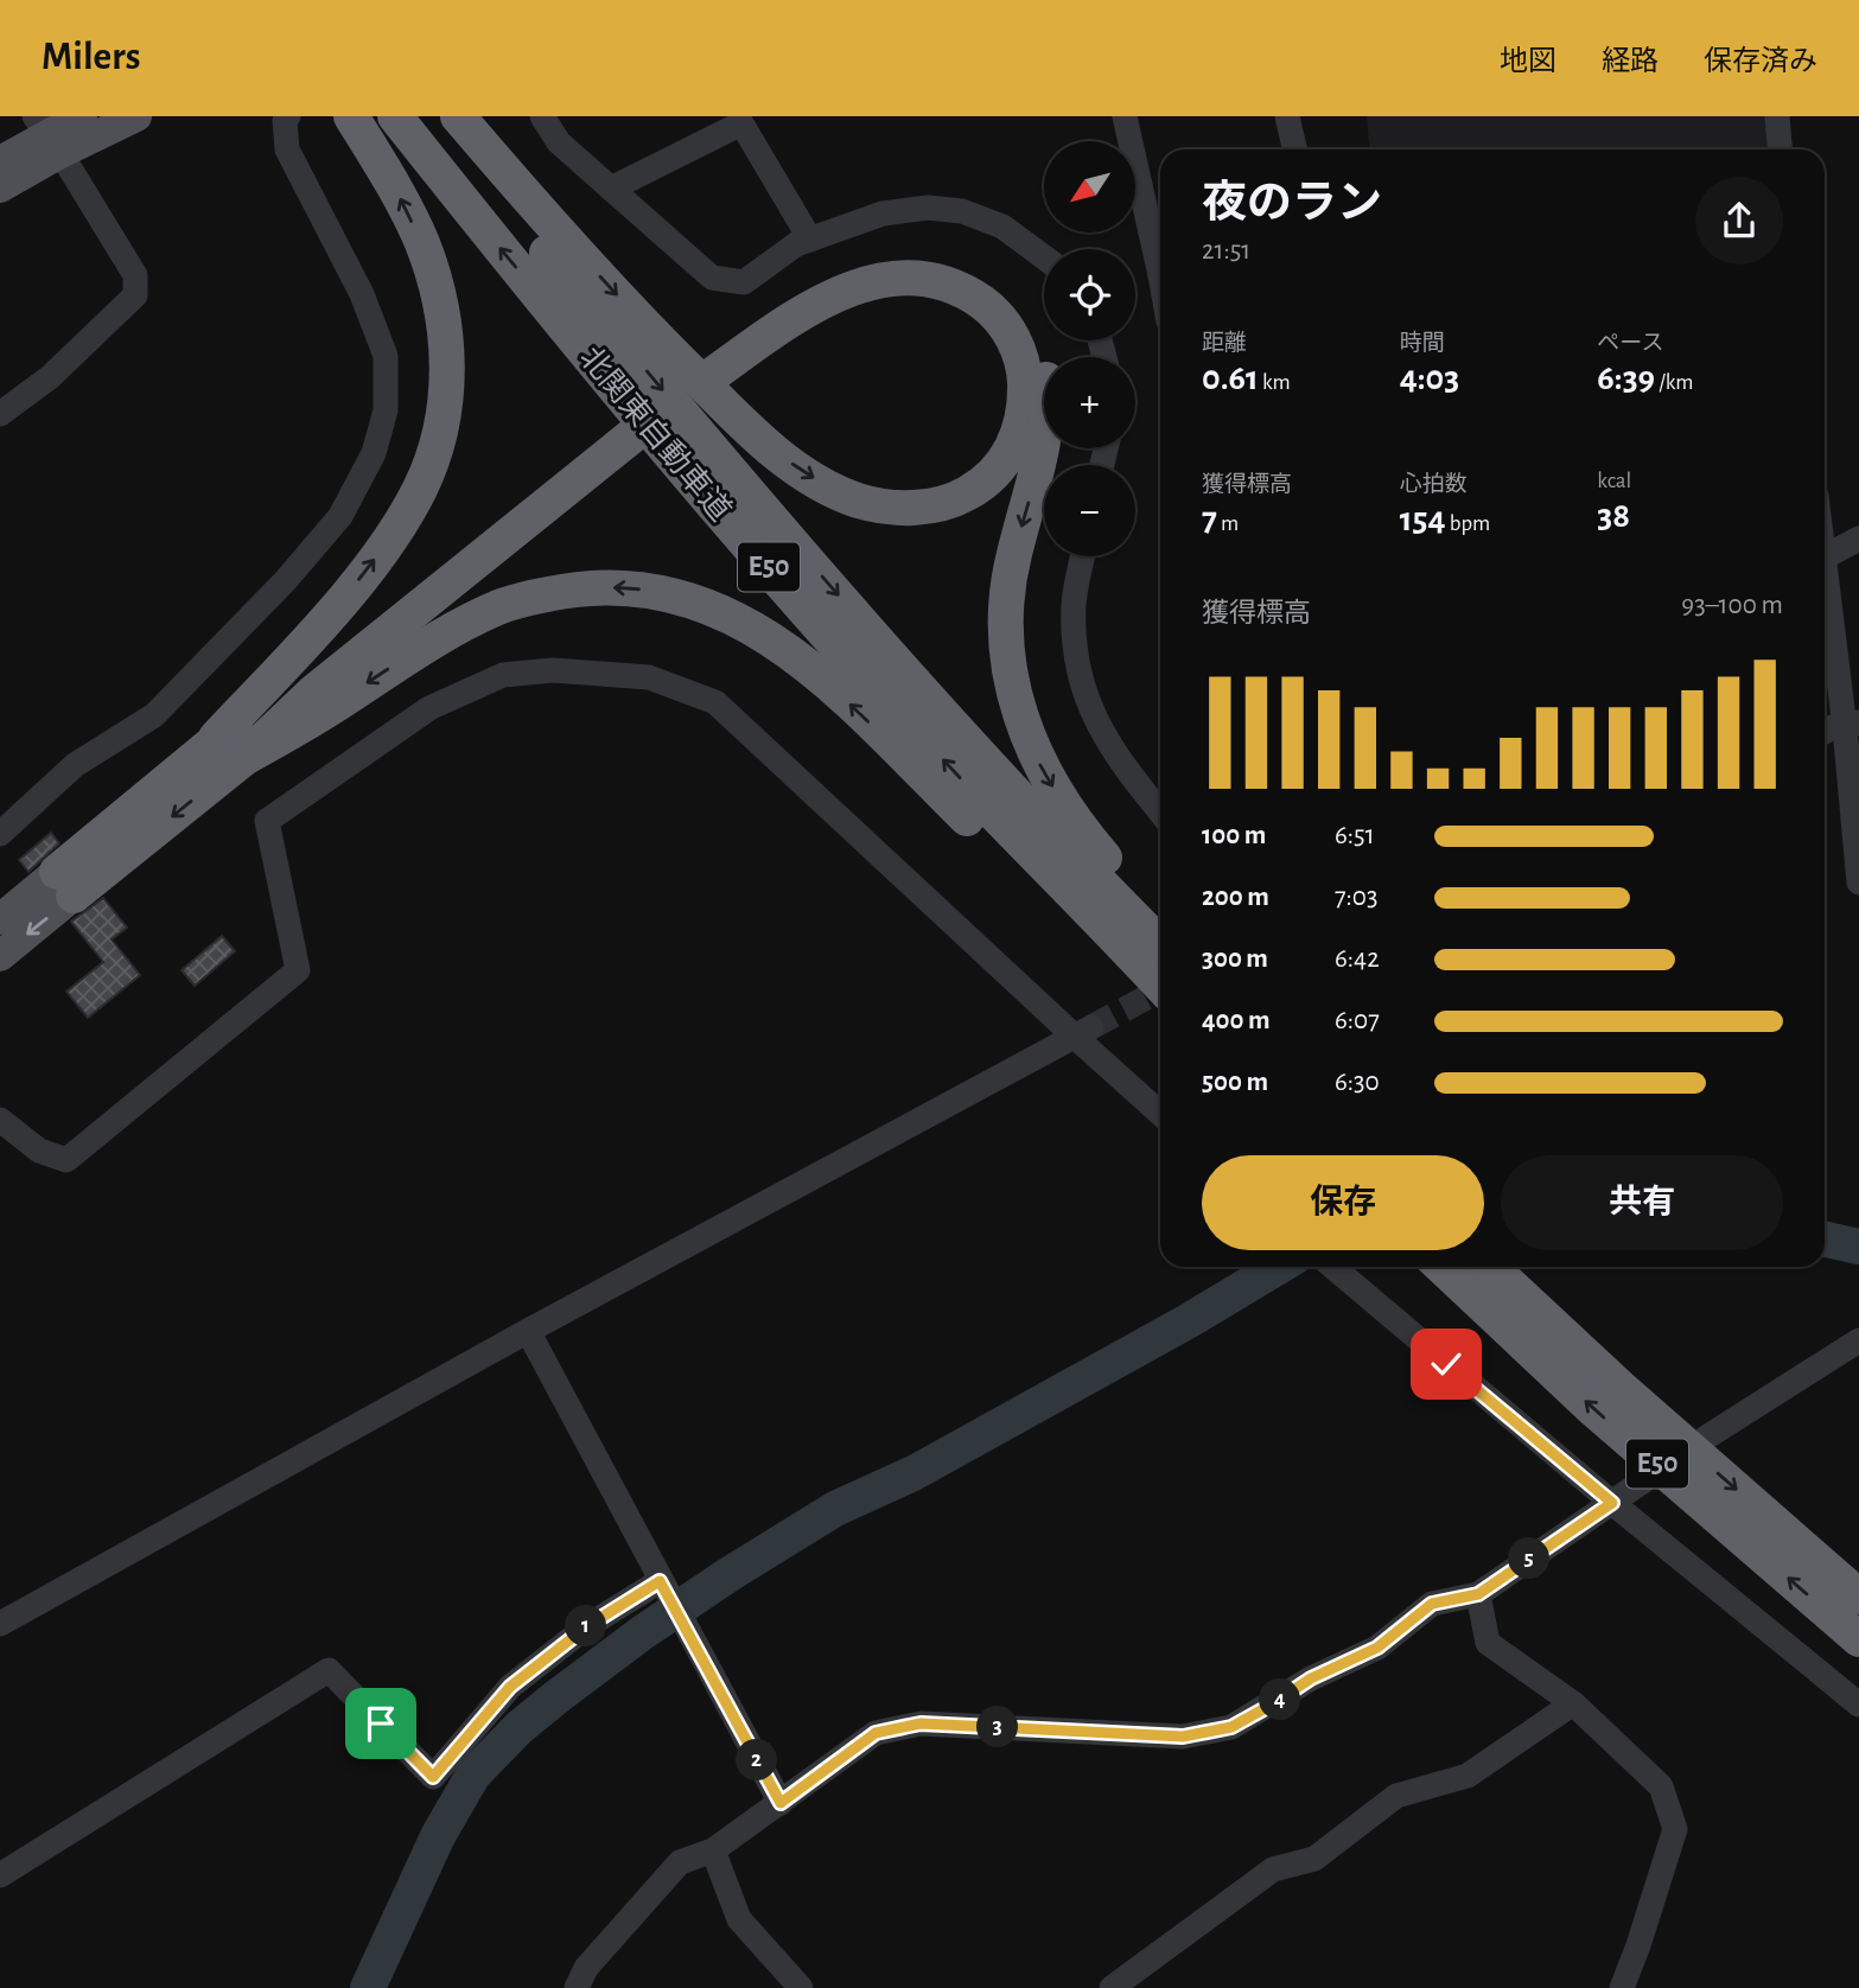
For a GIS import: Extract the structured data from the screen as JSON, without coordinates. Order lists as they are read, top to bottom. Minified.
{"streets":{"highway":["北関東自動車道","E50"]},"north":"bottom left","page":{"header":"Milers","nav":["地図","経路","保存済み"],"map_buttons":["+","−"],"heading":["夜のラン","21:51"],"stats":[["距離","0.61 km"],["時間","4:03"],["ペース","6:39 /km"],["獲得標高","7 m"],["心拍数","154 bpm"],["kcal","38"]],"chart":["獲得標高","93–100 m"],"list":[{"name":"100 m","note":"6:51"},{"name":"200 m","note":"7:03"},{"name":"300 m","note":"6:42"},{"name":"400 m","note":"6:07"},{"name":"500 m","note":"6:30"}],"buttons":["保存","共有"],"pins":["5","1","4","3","2"]}}
